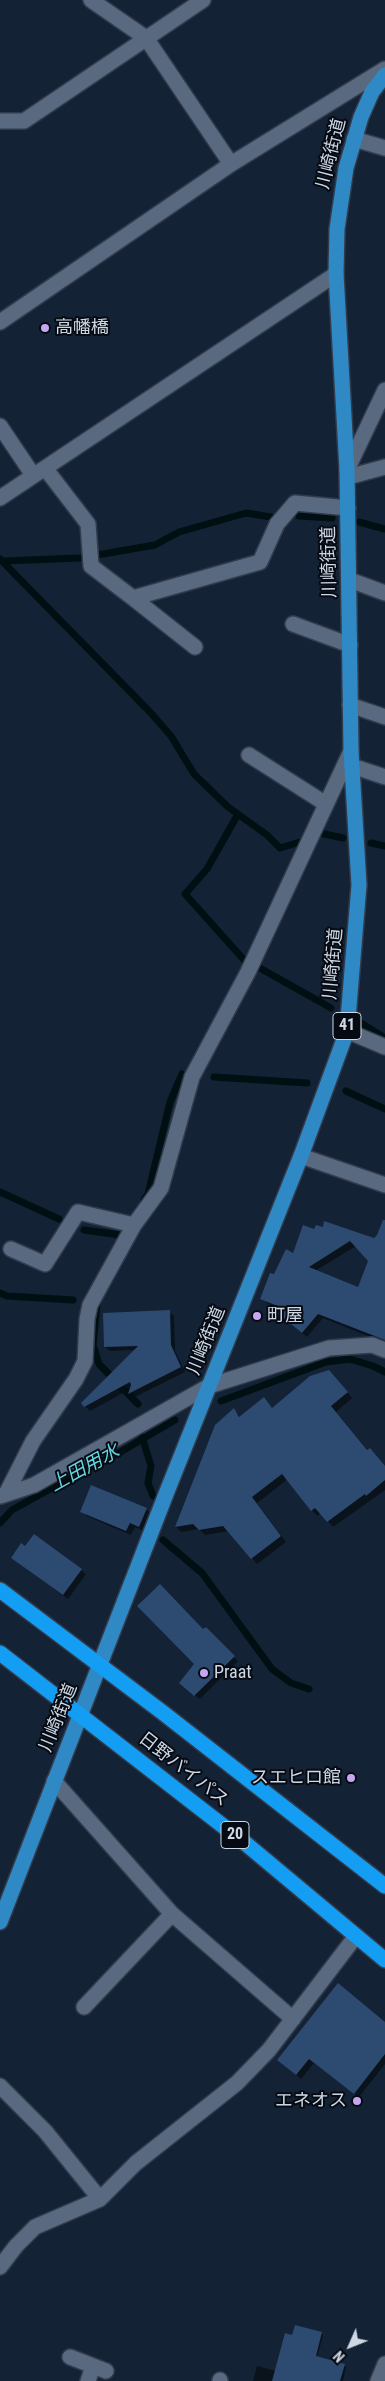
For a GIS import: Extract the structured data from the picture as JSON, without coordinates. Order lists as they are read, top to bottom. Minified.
{"streets":{"highway":["日野バイパス","20"],"main road":["川崎街道","41"]},"crossings":[["川崎街道","日野バイパス"]],"water":["上田用水"],"places":["高幡橋","町屋","Praat","スエヒロ館","エネオス"],"north":"bottom left"}
